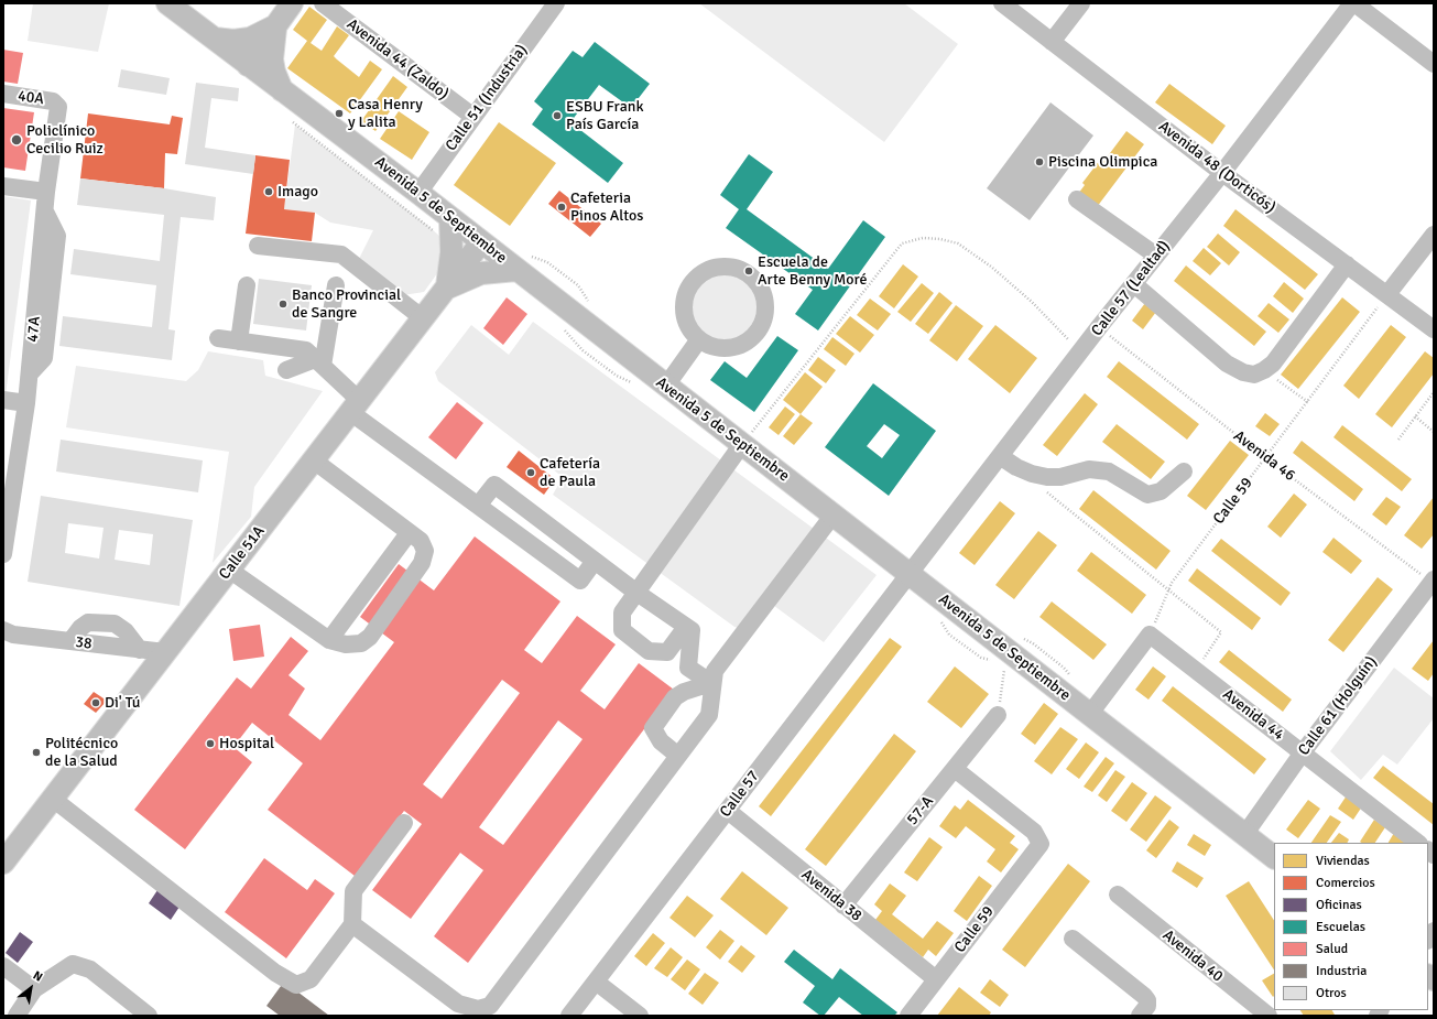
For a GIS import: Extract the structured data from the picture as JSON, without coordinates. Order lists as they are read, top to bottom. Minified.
{"streets":{"main road":["Avenida 5 de Septiembre","Calle 51A"],"street":["Avenida 44 (Zaldo)","40A","Calle 51 (Industria)","Avenida 48 (Dorticós)","Calle 57 (Lealtad)","47A","Calle 59","38","Calle 61 (Holguín)","Avenida 44","Calle 57","57-A","Avenida 38","Avenida 40"],"path":["Avenida 46"]},"crossings":[["Avenida 44 (Zaldo)","Calle 51 (Industria)"],["40A","47A"],["Calle 51 (Industria)","Avenida 5 de Septiembre"],["Avenida 48 (Dorticós)","Calle 57 (Lealtad)"],["Avenida 48 (Dorticós)","Calle 59"],["Avenida 5 de Septiembre","Calle 57 (Lealtad)"],["Avenida 5 de Septiembre","Calle 51A"],["Avenida 5 de Septiembre","Calle 61 (Holguín)"],["Avenida 5 de Septiembre","Calle 57"],["Calle 57 (Lealtad)","Avenida 46"],["Calle 57 (Lealtad)","Calle 57"],["Avenida 46","Calle 59"],["Avenida 46","Calle 61 (Holguín)"],["Calle 59","Avenida 44"],["Calle 59","57-A"],["Calle 59","Avenida 38"],["Calle 51A","38"],["Calle 61 (Holguín)","Avenida 44"],["Calle 57","Avenida 38"],["57-A","Avenida 38"]],"places":["Casa Henry y Lalita","ESBU Frank País García","Policlínico Cecilio Ruiz","Piscina Olimpica","Imago","Cafeteria Pinos Altos","Escuela de Arte Benny Moré","Banco Provincial de Sangre","Cafetería de Paula","Di' Tú","Hospital","Politécnico de la Salud"],"legend":["Viviendas","Comercios","Oficinas","Escuelas","Salud","Industria","Otros"],"north":"top right"}
